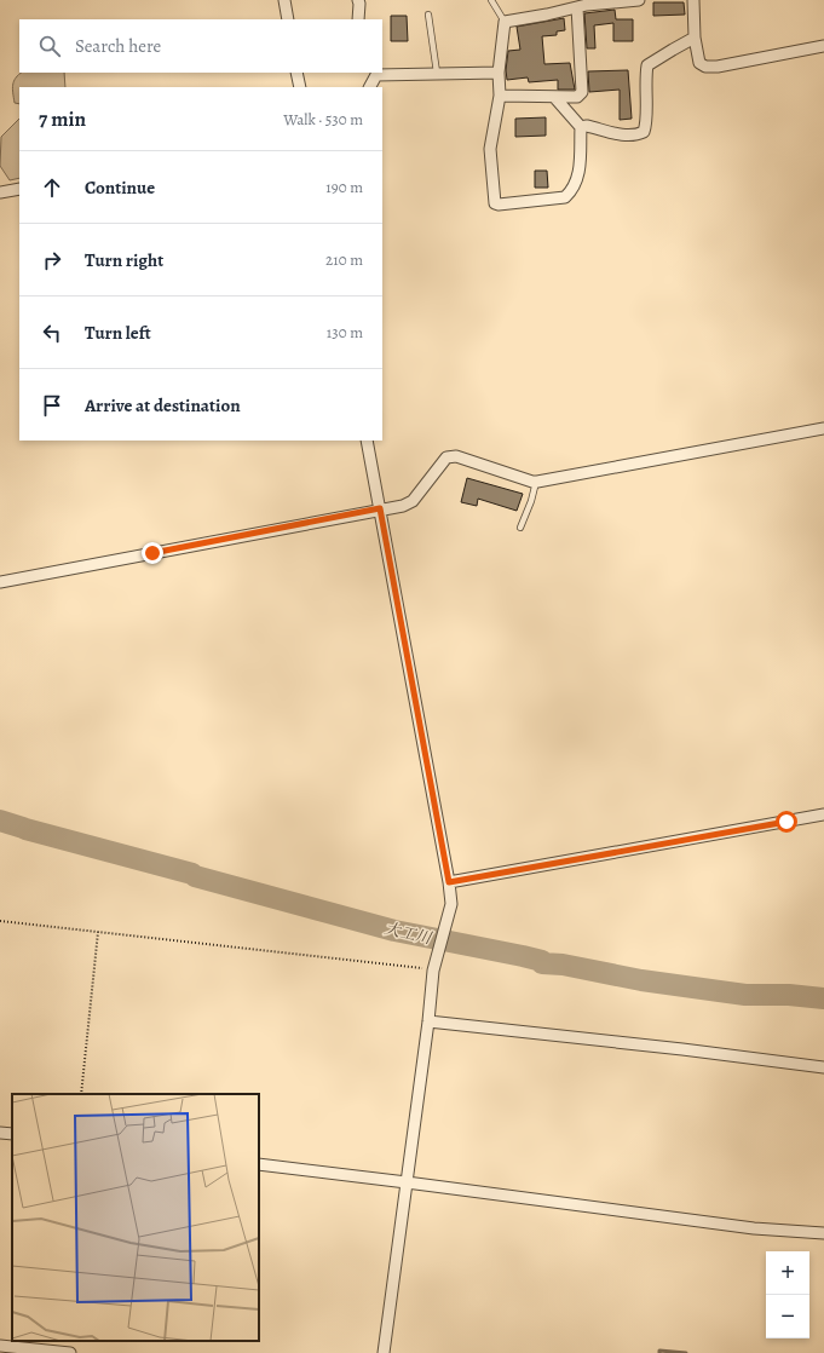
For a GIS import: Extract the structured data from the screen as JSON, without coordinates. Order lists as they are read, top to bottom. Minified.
{"water":["大工川"],"page":{"search":"Search here","heading":["7 min","Walk · 530 m"],"list":[["Continue","190 m"],["Turn right","210 m"],["Turn left","130 m"],"Arrive at destination"],"map_buttons":["+","−"]}}
